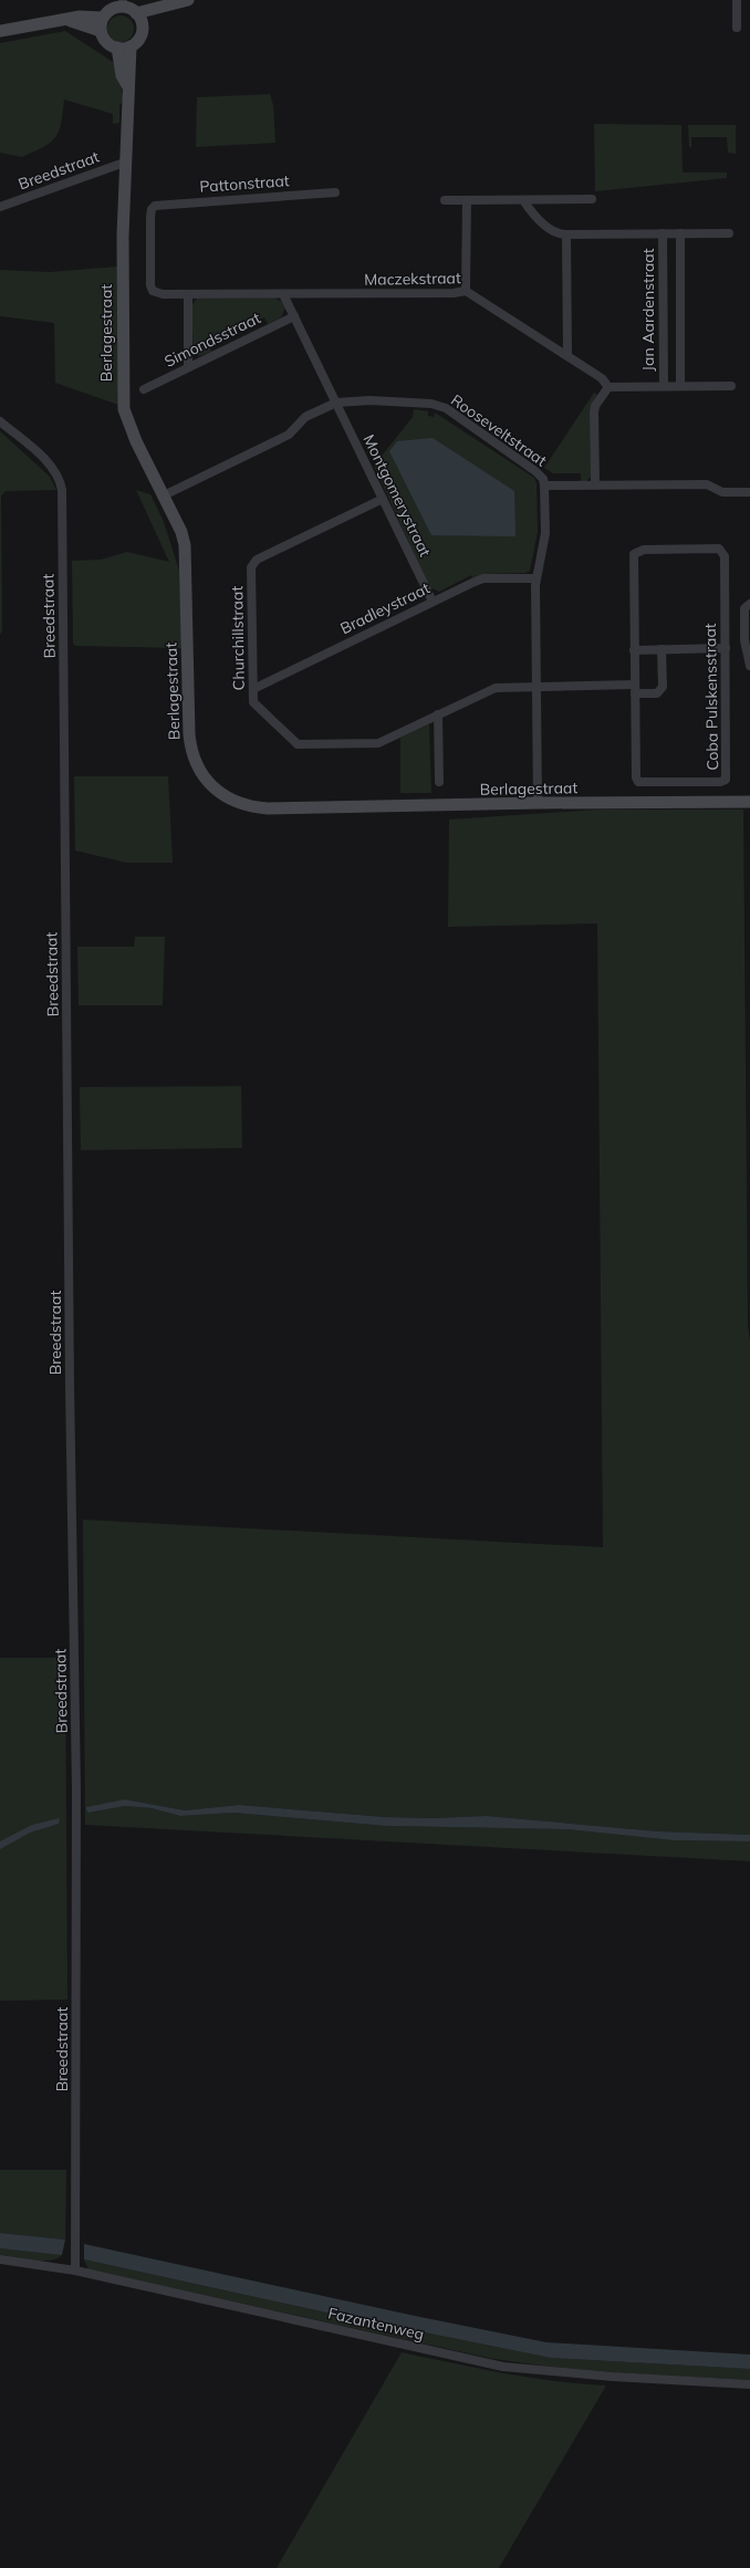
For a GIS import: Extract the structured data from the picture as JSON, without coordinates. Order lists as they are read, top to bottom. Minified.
{"streets":{"street":["Breedstraat","Pattonstraat","Maczekstraat","Jan Aardenstraat","Berlagestraat","Simondsstraat","Rooseveltstraat","Montgomerystraat","Bradleystraat","Churchillstraat","Coba Pulskensstraat","Fazantenweg"]},"crossings":[["Breedstraat","Berlagestraat"],["Breedstraat","Fazantenweg"],["Pattonstraat","Maczekstraat"],["Berlagestraat","Rooseveltstraat"],["Rooseveltstraat","Montgomerystraat"],["Rooseveltstraat","Bradleystraat"],["Rooseveltstraat","Churchillstraat"],["Montgomerystraat","Bradleystraat"],["Montgomerystraat","Churchillstraat"],["Bradleystraat","Churchillstraat"],["Churchillstraat","Coba Pulskensstraat"]]}
